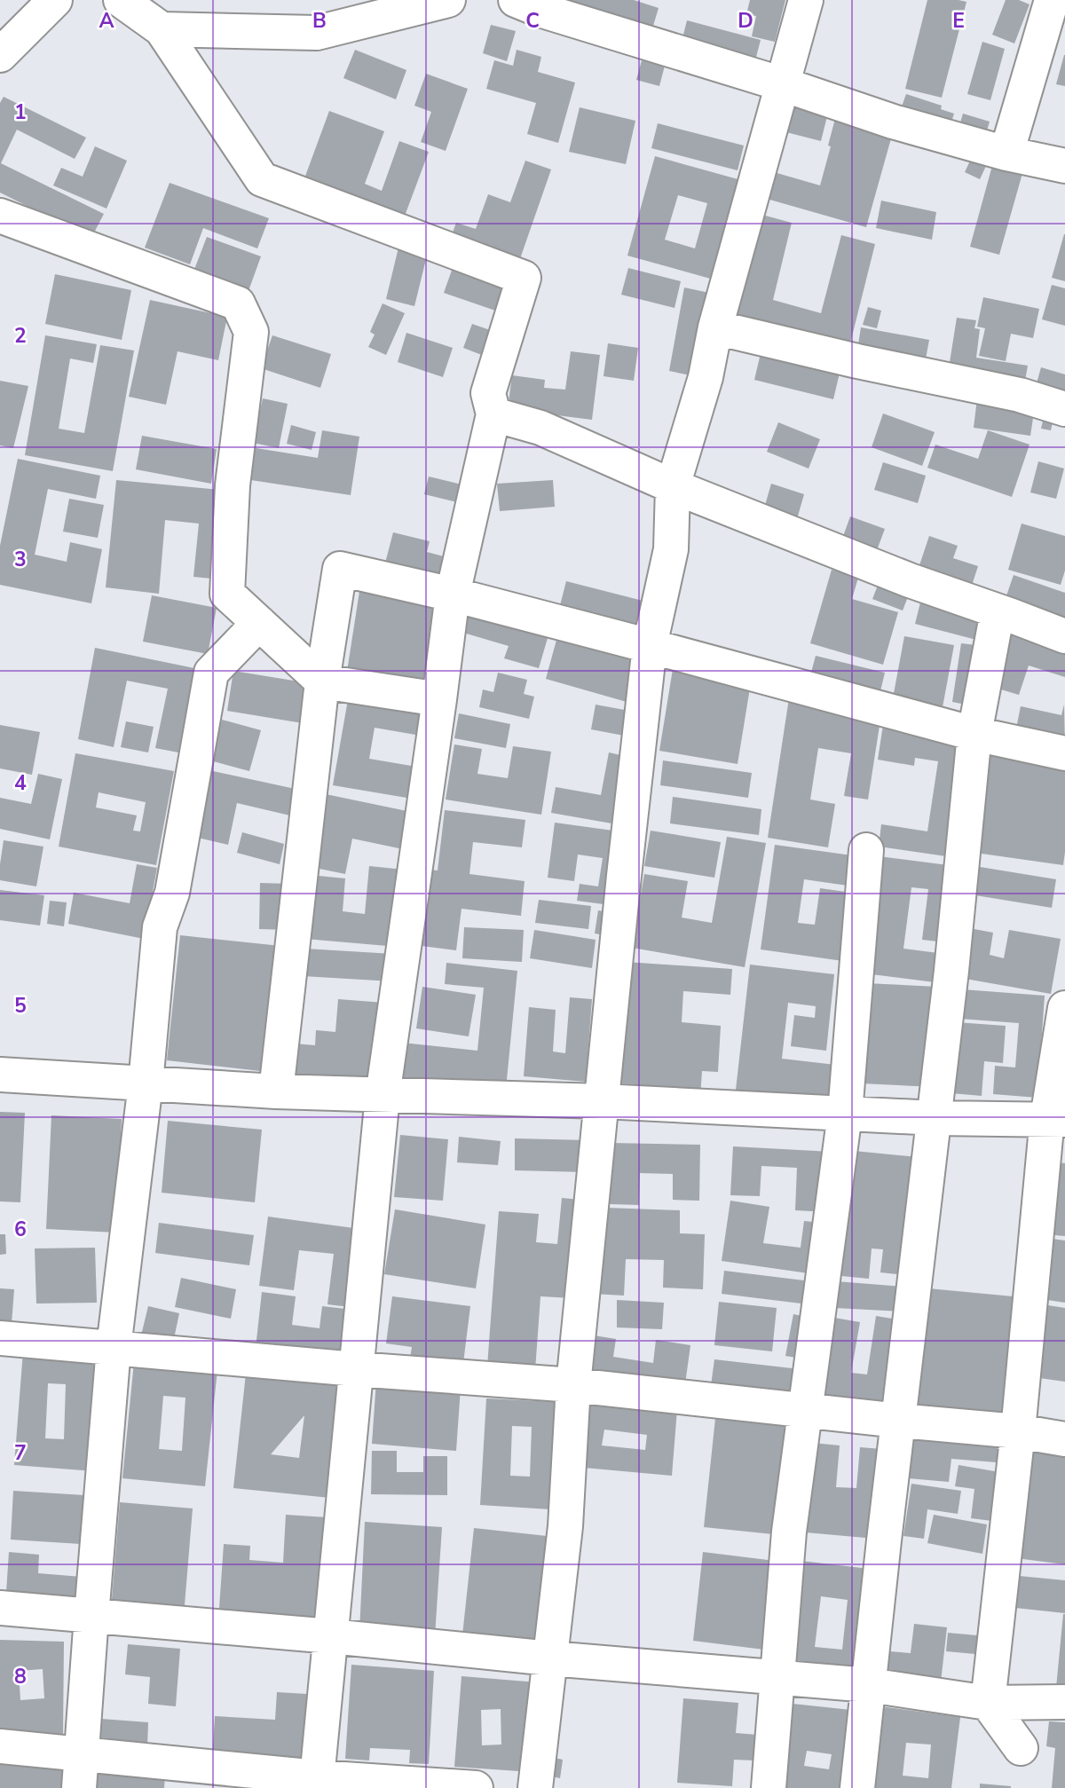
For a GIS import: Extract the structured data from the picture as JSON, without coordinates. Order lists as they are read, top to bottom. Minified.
{"grid":{"columns":["A","B","C","D","E"],"rows":["1","2","3","4","5","6","7","8"]}}
